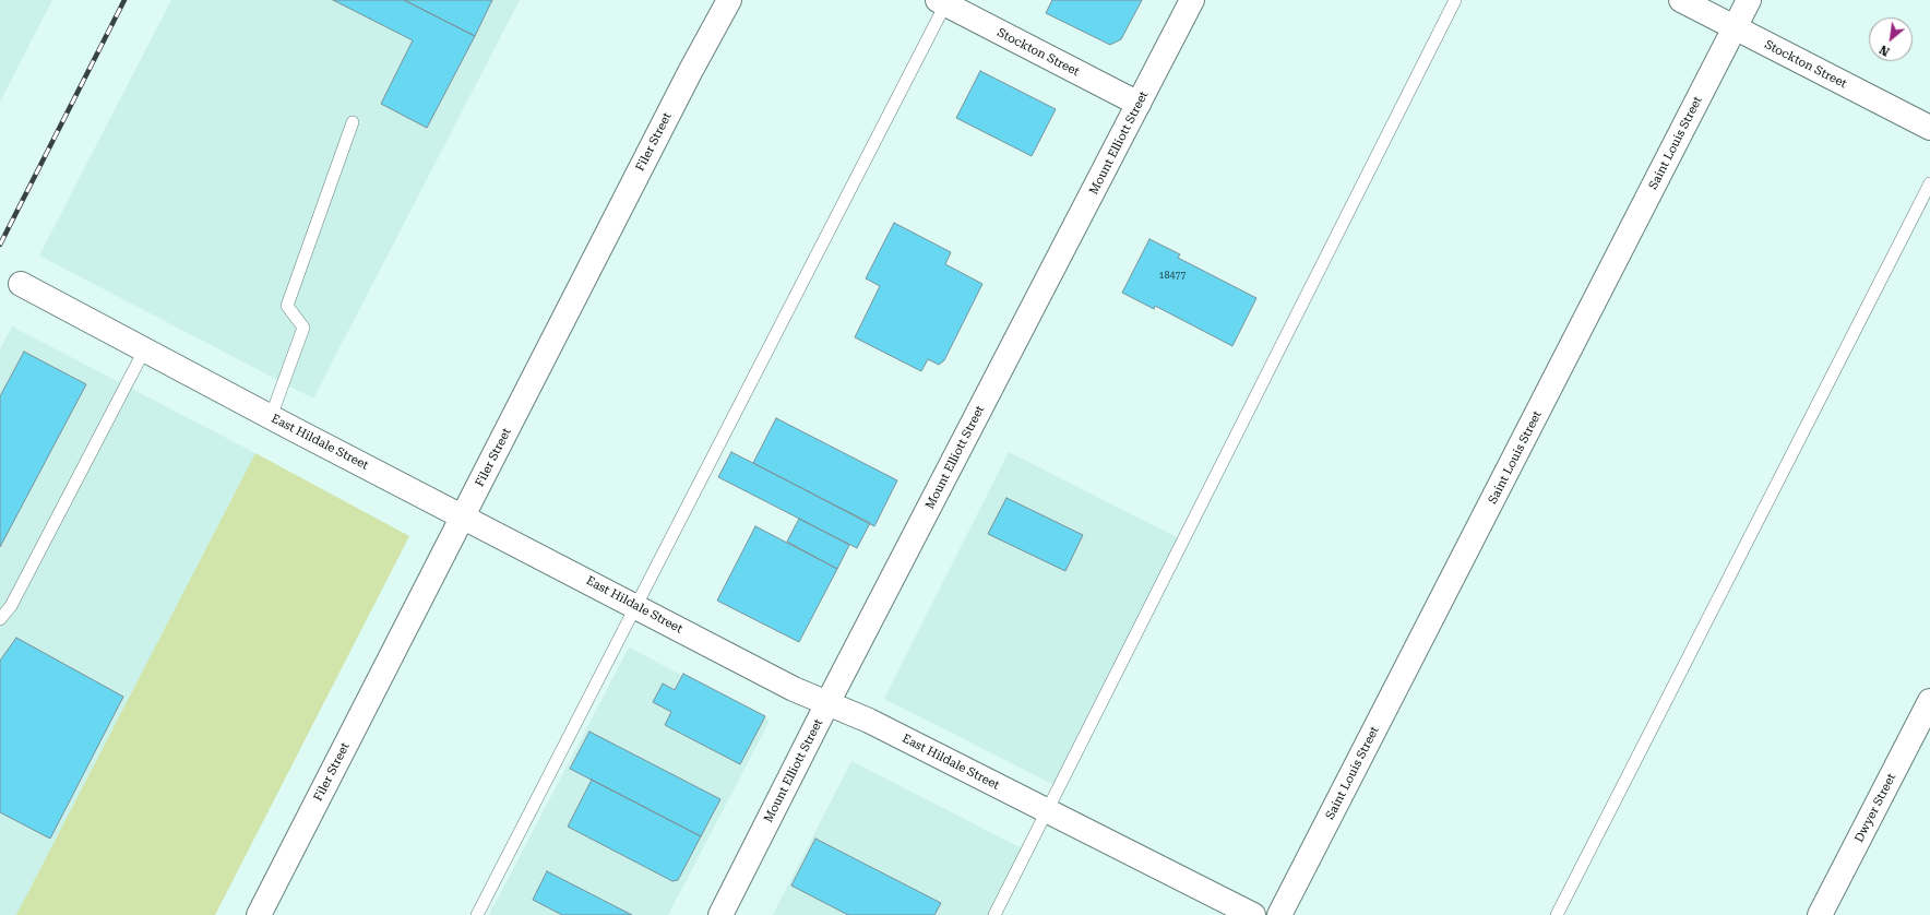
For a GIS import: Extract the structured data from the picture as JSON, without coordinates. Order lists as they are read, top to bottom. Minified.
{"streets":{"street":["Stockton Street","Filer Street","Mount Elliott Street","Saint Louis Street","East Hildale Street","Dwyer Street"]},"crossings":[["Stockton Street","Mount Elliott Street"],["Stockton Street","Saint Louis Street"],["Filer Street","East Hildale Street"],["Mount Elliott Street","East Hildale Street"]],"house_numbers":["18477"],"north":"bottom left"}
